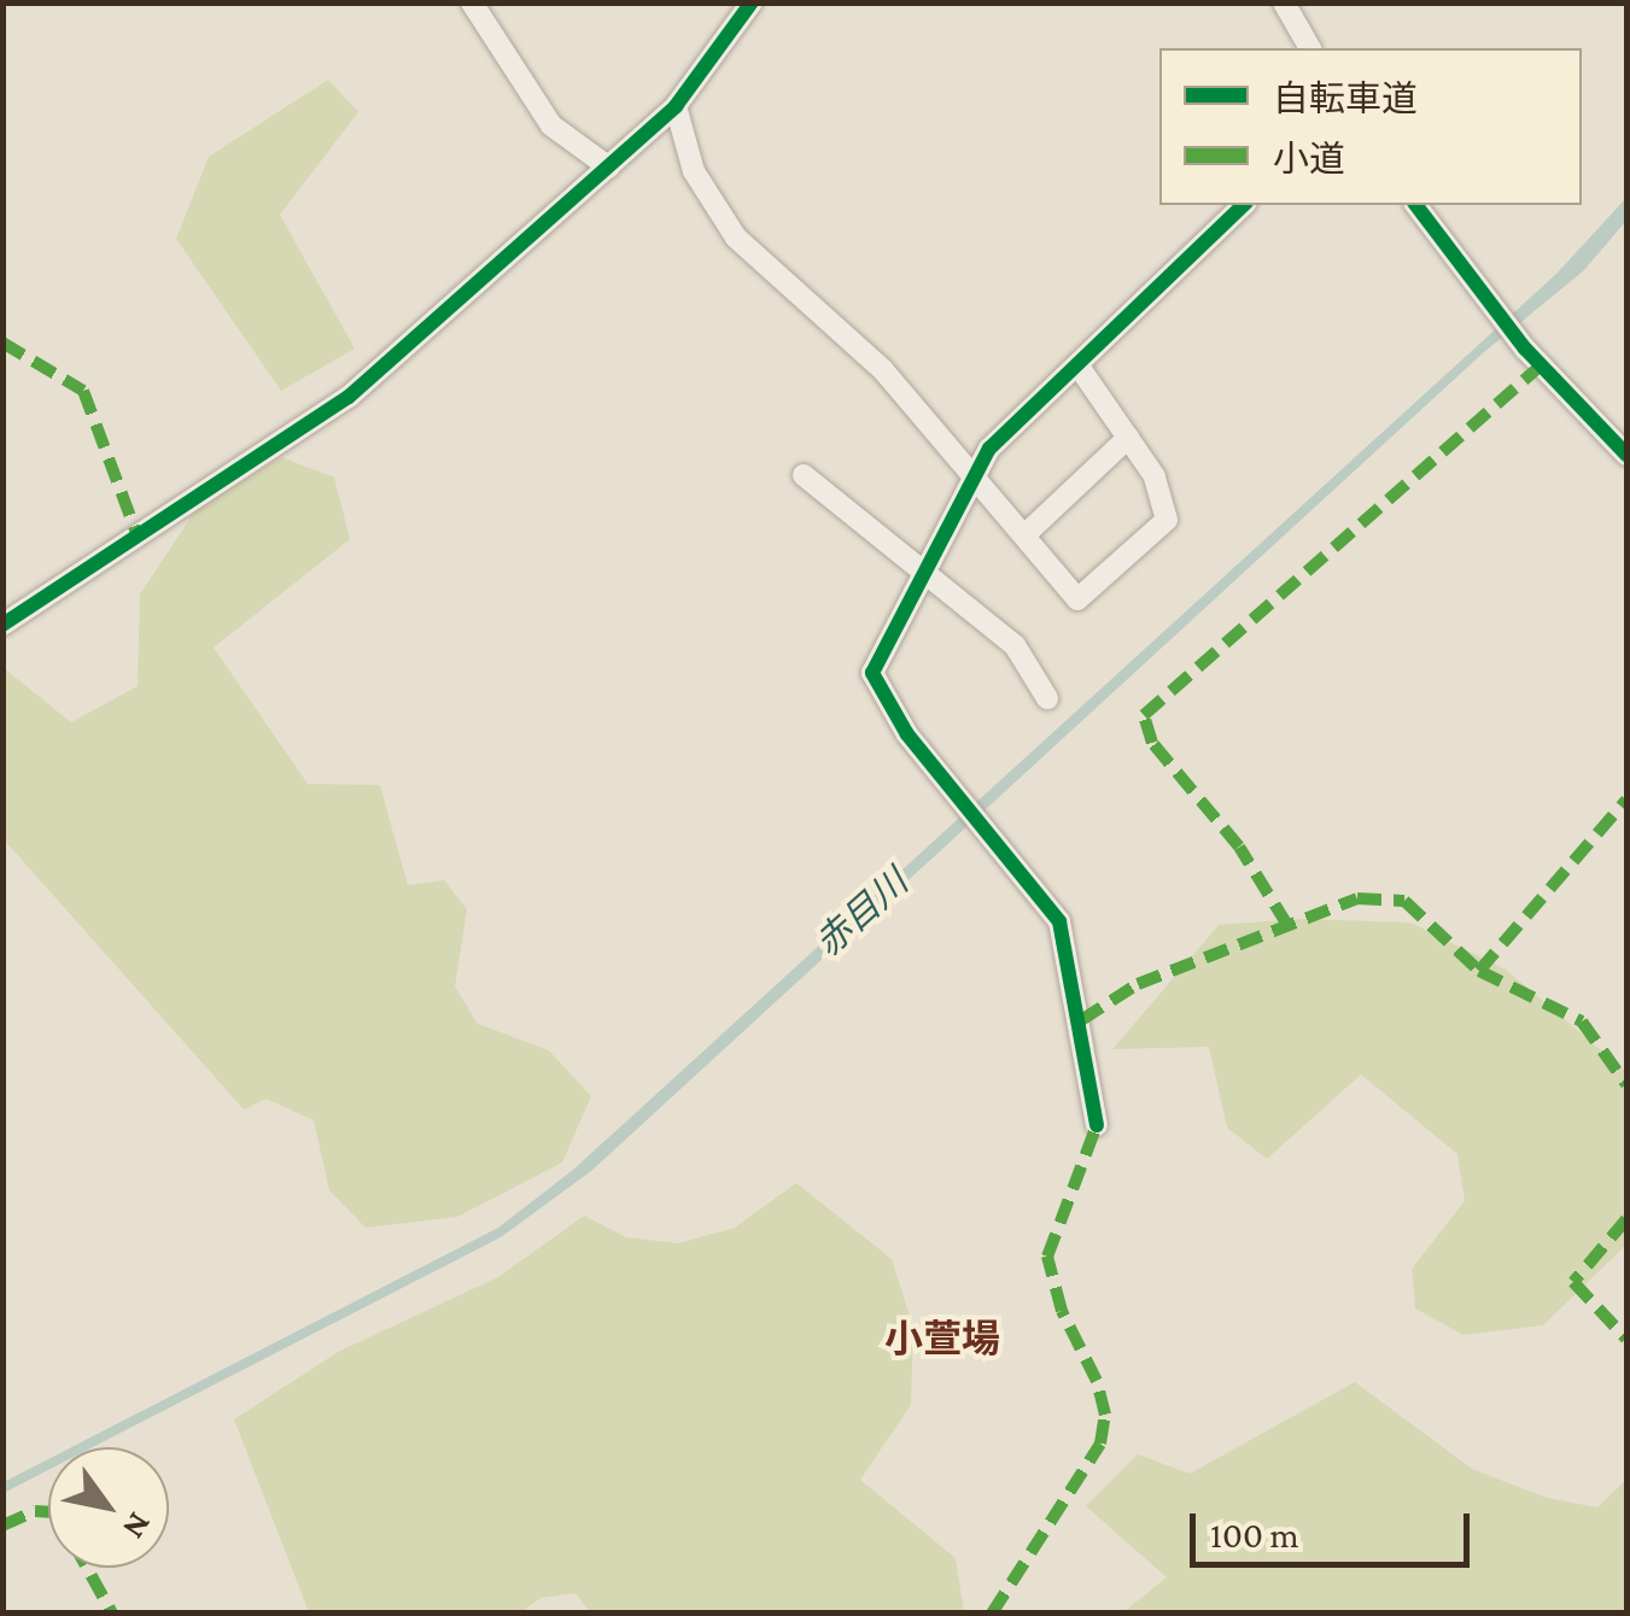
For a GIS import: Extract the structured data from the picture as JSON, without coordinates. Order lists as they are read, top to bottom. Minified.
{"districts":["小萱場"],"water":["赤目川"],"legend":["自転車道","小道"],"scale_bar":"100 m","north":"bottom right"}
